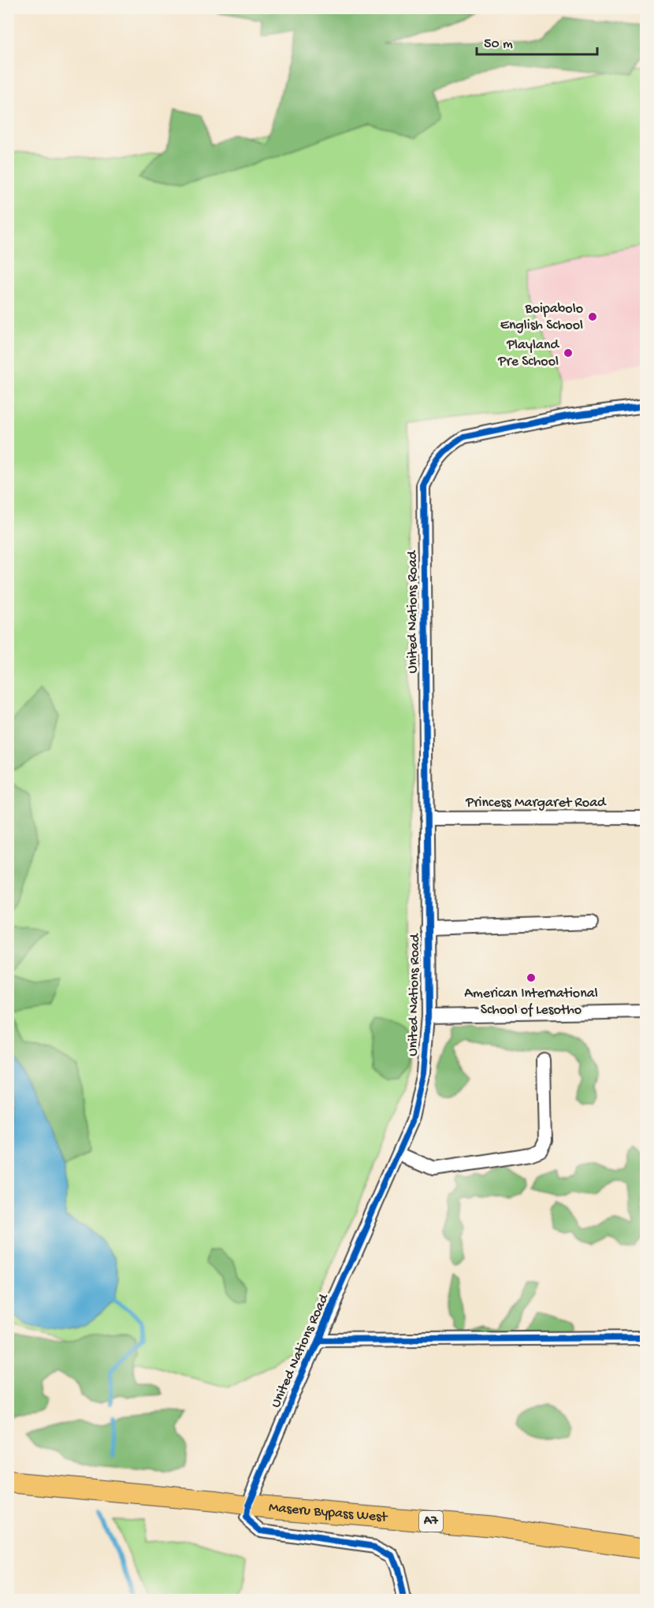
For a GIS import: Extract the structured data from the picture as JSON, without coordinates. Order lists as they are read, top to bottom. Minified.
{"streets":{"main road":["Maseru Bypass West","A7"],"street":["United Nations Road","Princess Margaret Road"]},"crossings":[["United Nations Road","Princess Margaret Road"],["United Nations Road","Maseru Bypass West"]],"places":["Boipabolo English School","Playland Pre School","American International School of Lesotho"],"scale_bar":"50 m"}
